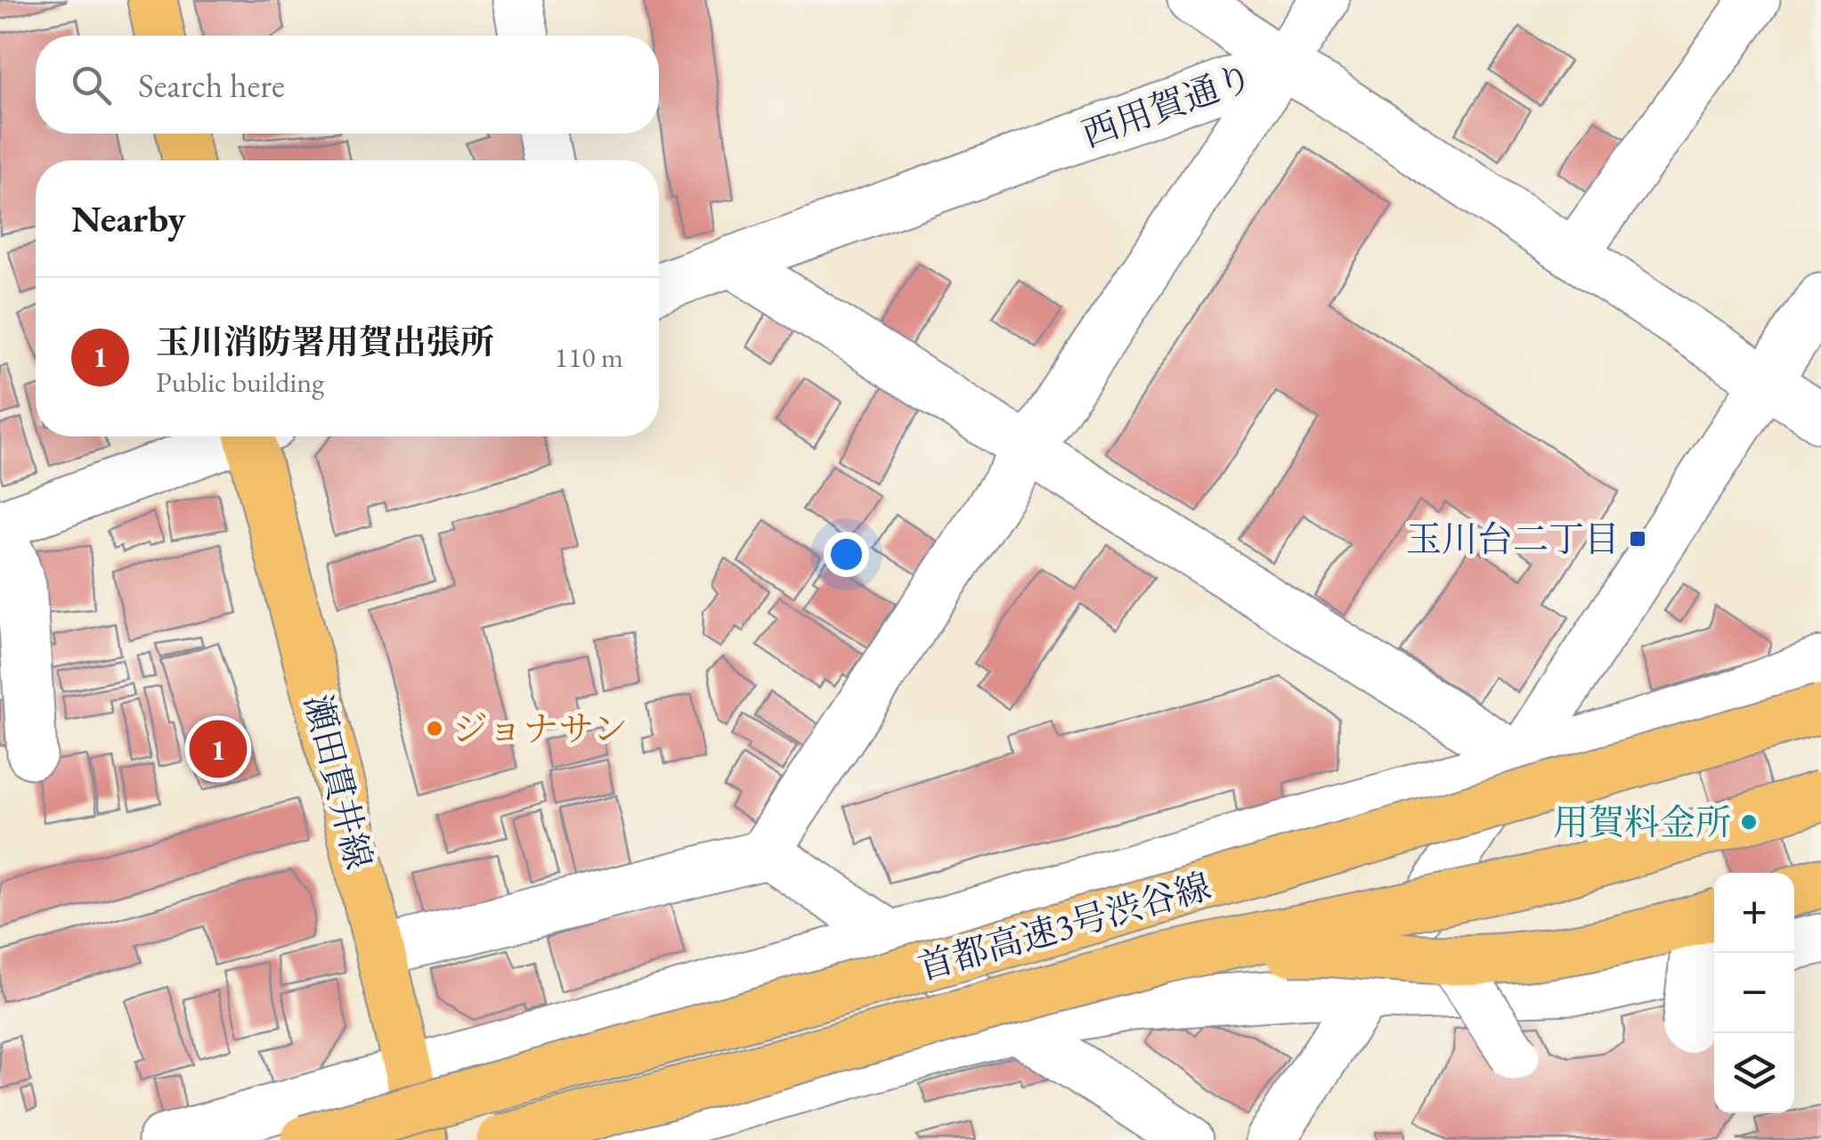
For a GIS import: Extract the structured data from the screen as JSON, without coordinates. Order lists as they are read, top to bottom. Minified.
{"streets":{"main road":["瀬田貫井線","首都高速3号渋谷線"],"street":["西用賀通り"]},"places":{"transit":["玉川台二丁目"],"other":["ジョナサン","用賀料金所"]},"page":{"search":"Search here","heading":"Nearby","list":[{"mark":"1","name":"玉川消防署用賀出張所","note":"Public building","value":"110 m"}],"pins":"1","map_buttons":["+","−"]}}
